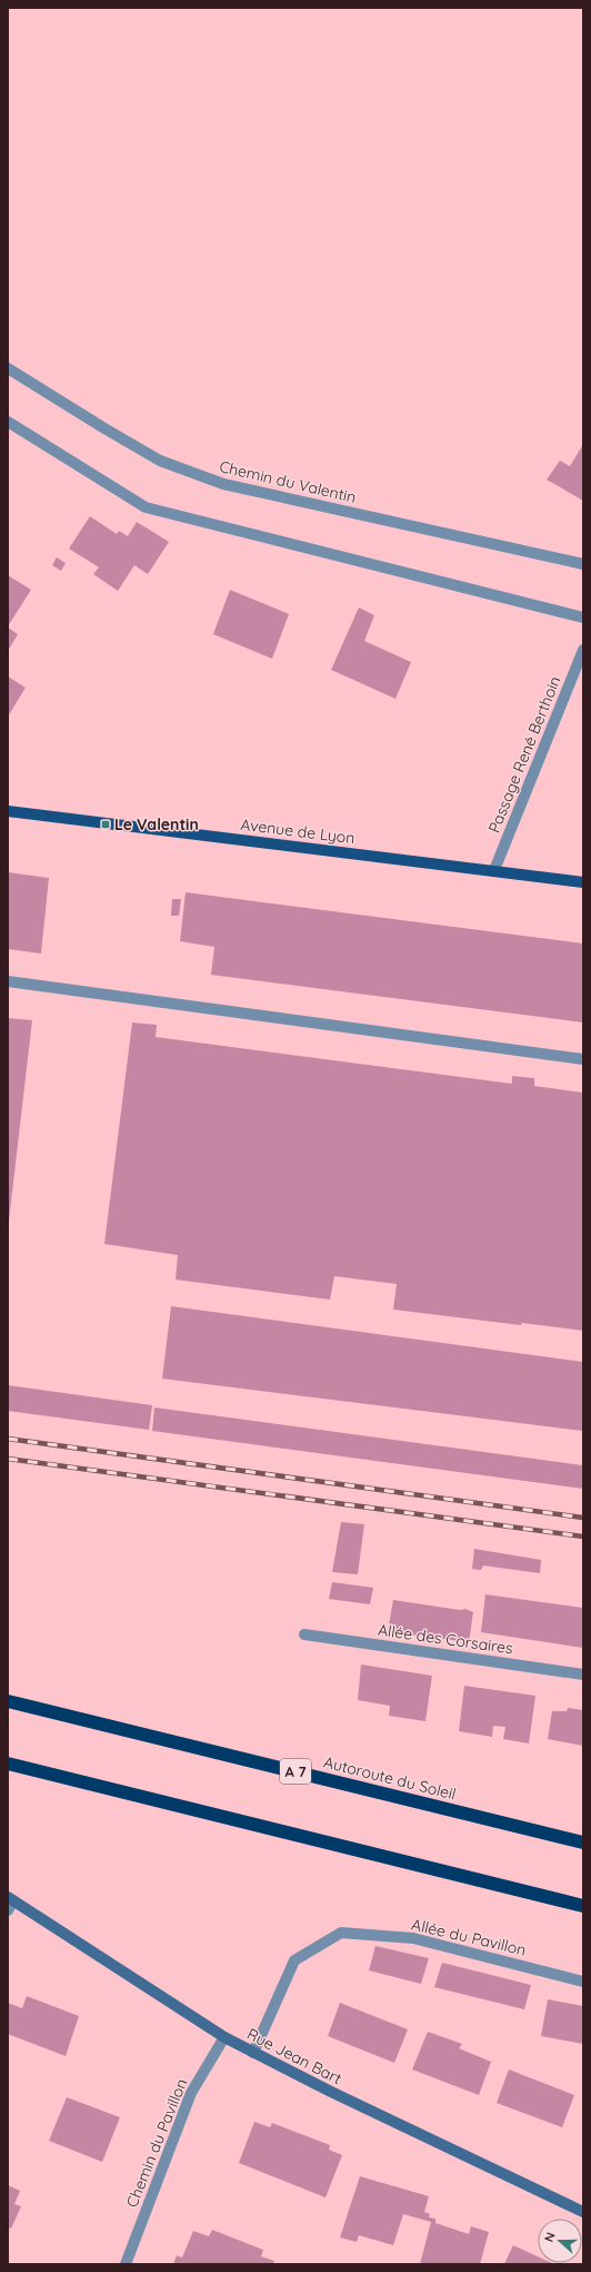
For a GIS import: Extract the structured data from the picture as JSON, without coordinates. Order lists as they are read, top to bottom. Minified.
{"streets":{"highway":["A 7","Autoroute du Soleil"],"main road":["Avenue de Lyon"],"street":["Chemin du Valentin","Passage René Berthoin","Allée des Corsaires","Allée du Pavillon","Rue Jean Bart","Chemin du Pavillon"]},"crossings":[["Passage René Berthoin","Avenue de Lyon"],["Allée du Pavillon","Rue Jean Bart"],["Rue Jean Bart","Chemin du Pavillon"]],"places":{"transit":["Le Valentin"]},"north":"left"}
